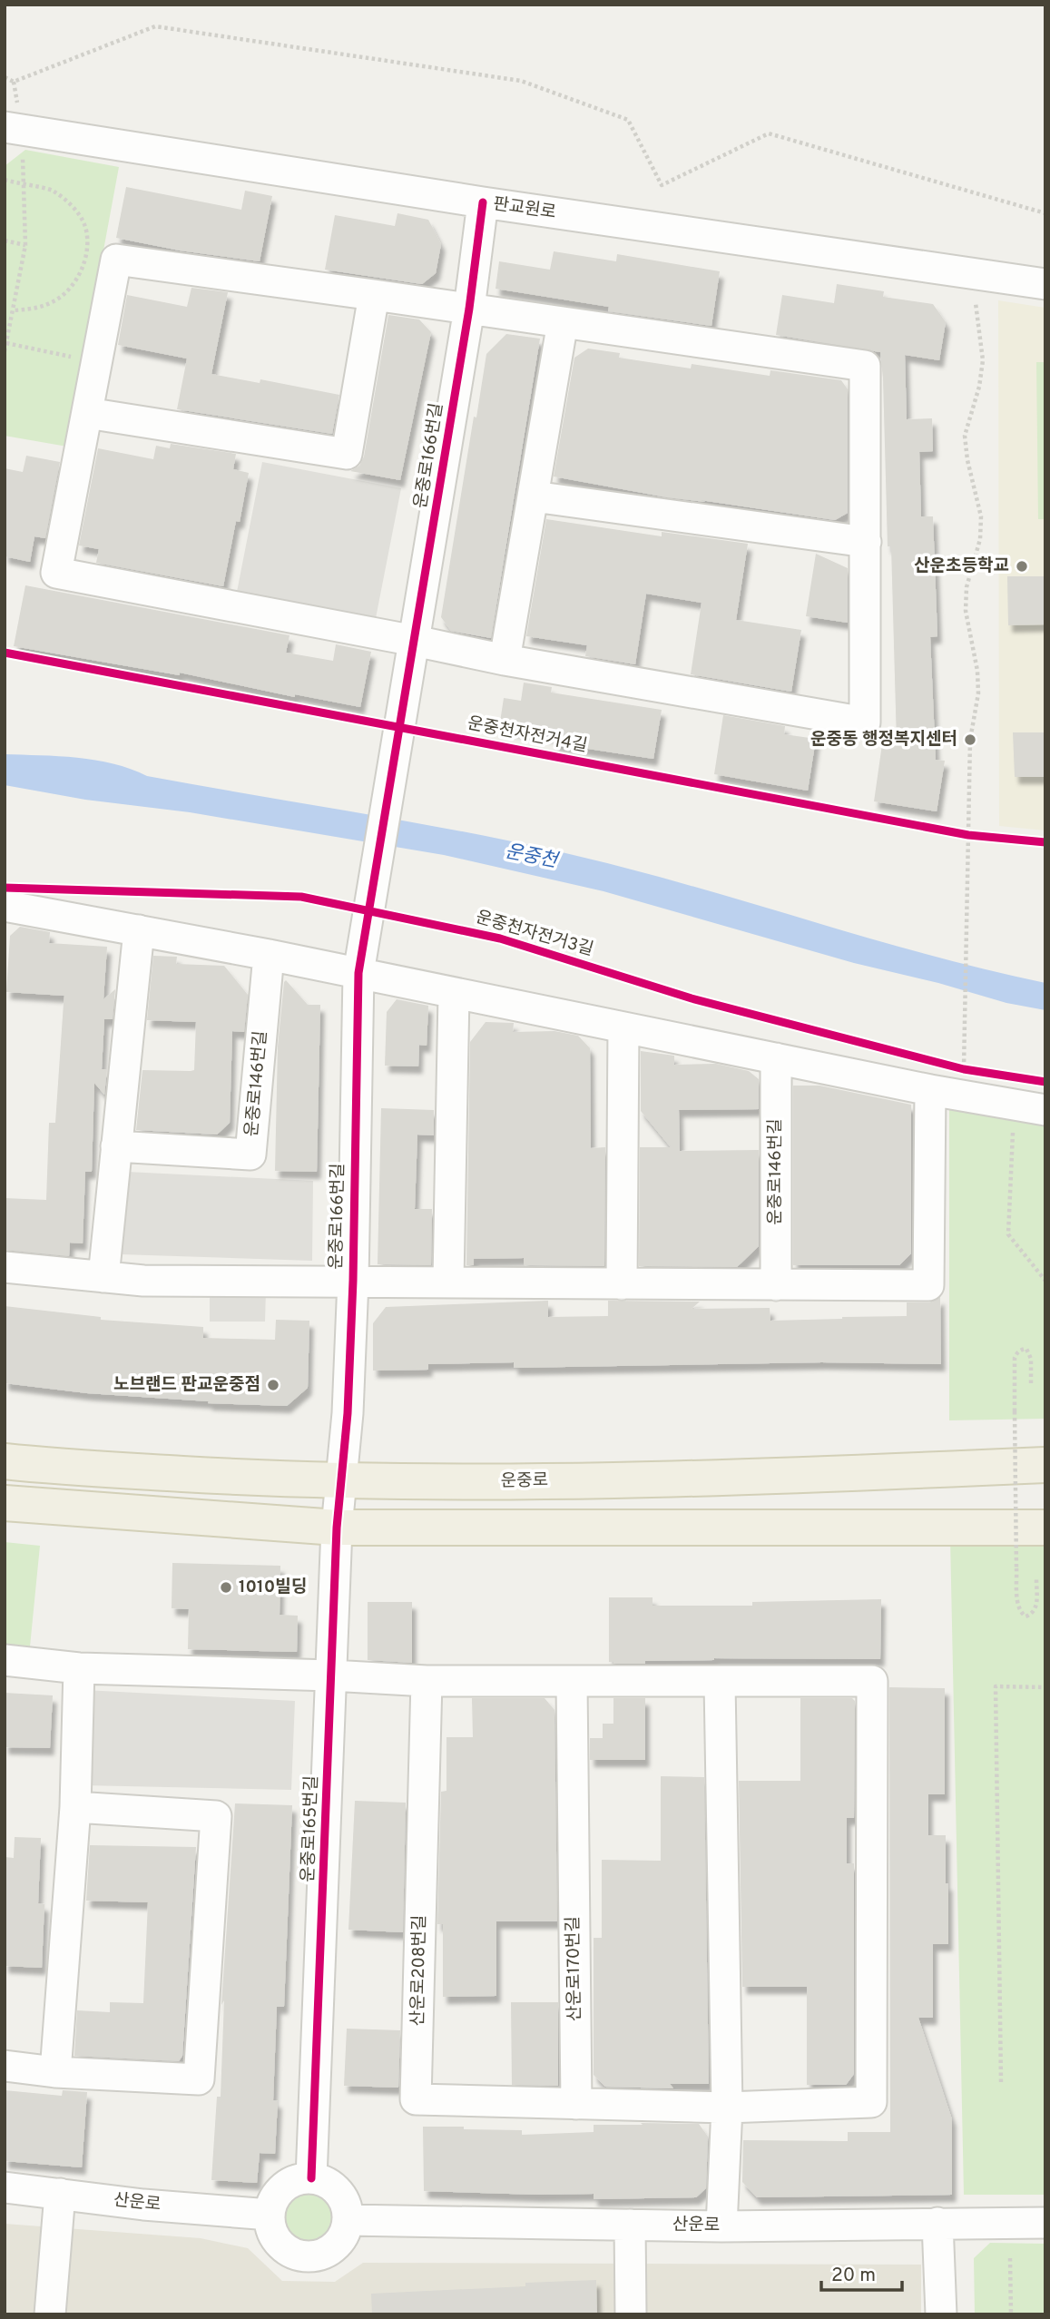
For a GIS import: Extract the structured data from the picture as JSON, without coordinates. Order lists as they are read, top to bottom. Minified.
{"streets":{"main road":["운중로"],"street":["판교원로","운중로166번길","운중로146번길","운중로165번길","산운로170번길","산운로208번길","산운로"],"cycle path":["운중천자전거4길","운중천자전거3길"]},"crossings":[["판교원로","운중로166번길"],["운중로166번길","운중로146번길"],["운중로166번길","운중로"],["운중로166번길","운중로165번길"],["운중로","운중로165번길"],["운중로165번길","산운로"],["산운로170번길","산운로208번길"]],"water":["운중천"],"places":["산운초등학교","운중동 행정복지센터","노브랜드 판교운중점","1010빌딩"],"scale_bar":"20 m"}
